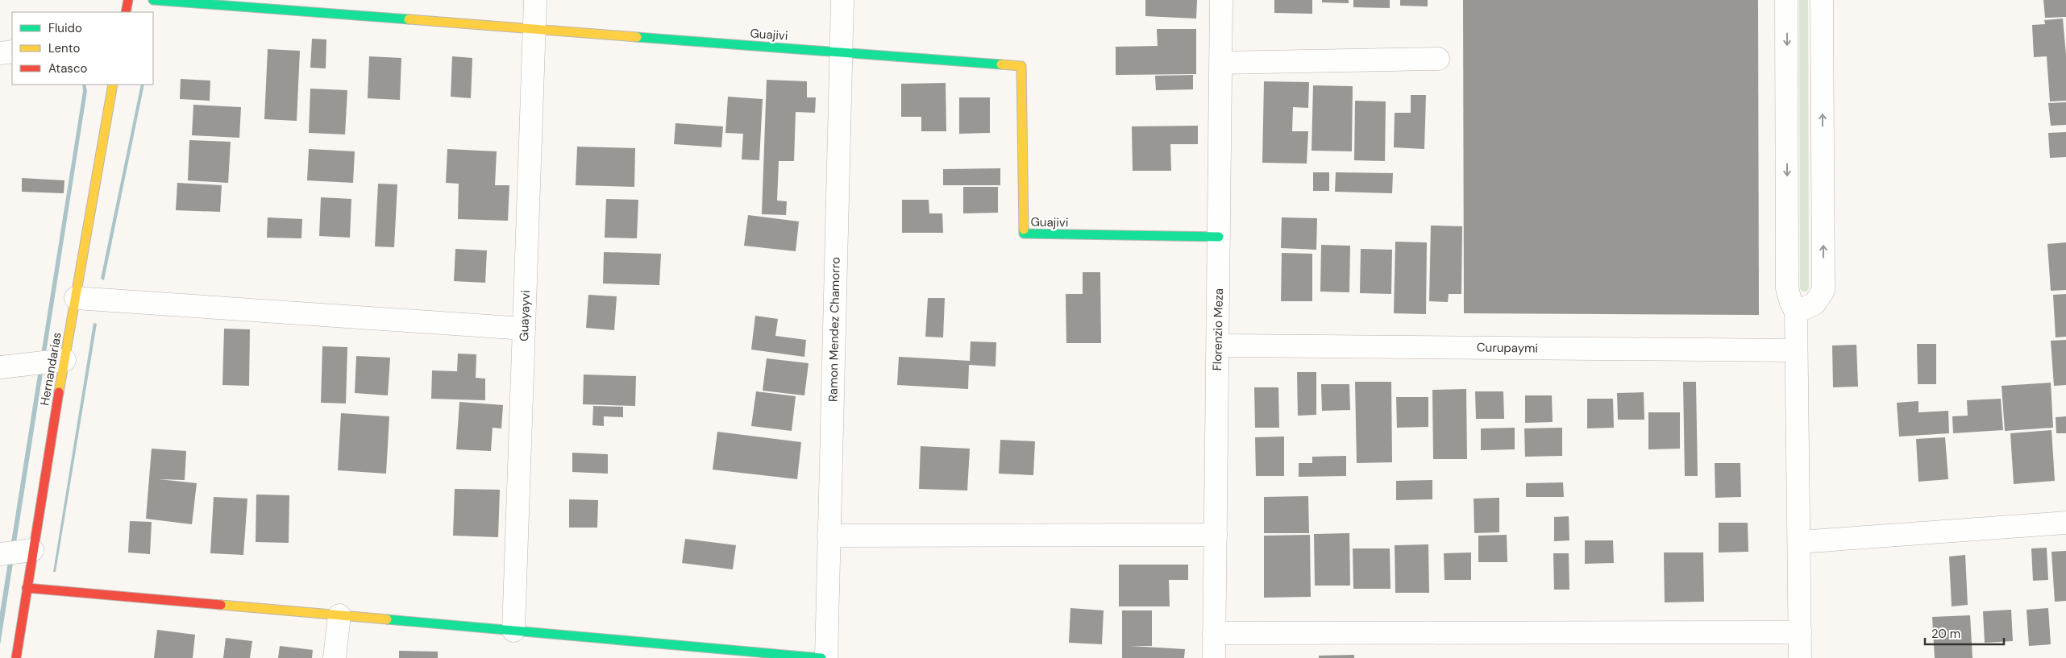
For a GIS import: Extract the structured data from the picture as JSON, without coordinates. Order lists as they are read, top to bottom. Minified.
{"streets":{"street":["Guajivi","Guayayvi","Ramon Mendez Chamorro","Florenzio Meza","Curupaymi","Hernandarias"]},"crossings":[["Guajivi","Guayayvi"],["Guajivi","Ramon Mendez Chamorro"],["Guajivi","Florenzio Meza"],["Florenzio Meza","Curupaymi"]],"legend":["Fluido","Lento","Atasco"],"scale_bar":"20 m"}
